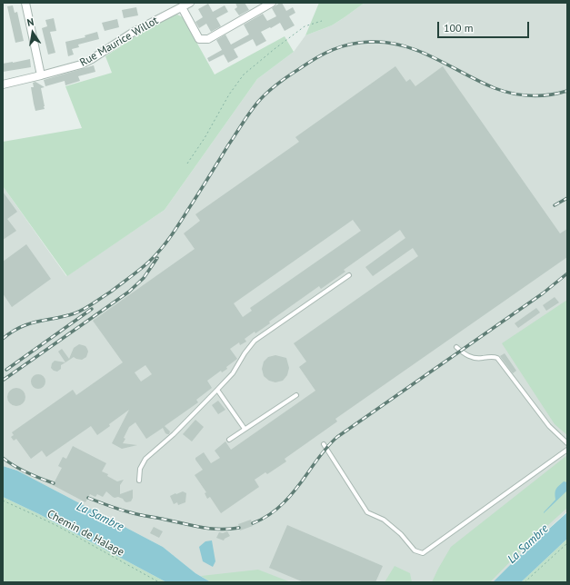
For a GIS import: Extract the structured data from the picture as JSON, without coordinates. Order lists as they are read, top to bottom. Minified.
{"streets":{"street":["Rue Maurice Willot"],"path":["Chemin de Halage"]},"water":["La Sambre"],"scale_bar":"100 m","north":"top"}
